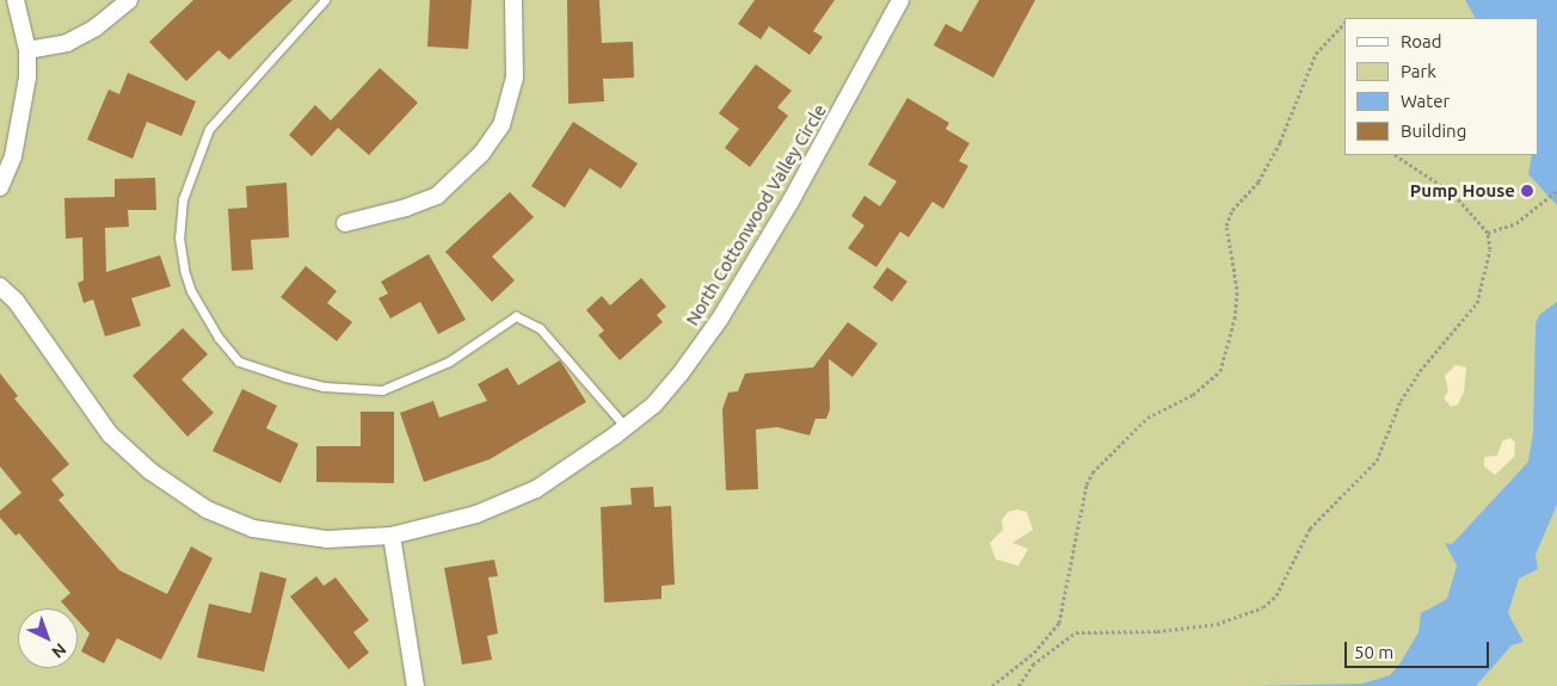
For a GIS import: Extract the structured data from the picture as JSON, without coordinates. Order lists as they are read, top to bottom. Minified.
{"streets":{"street":["North Cottonwood Valley Circle"]},"places":["Pump House"],"legend":["Road","Park","Water","Building"],"scale_bar":"50 m","north":"bottom right"}
